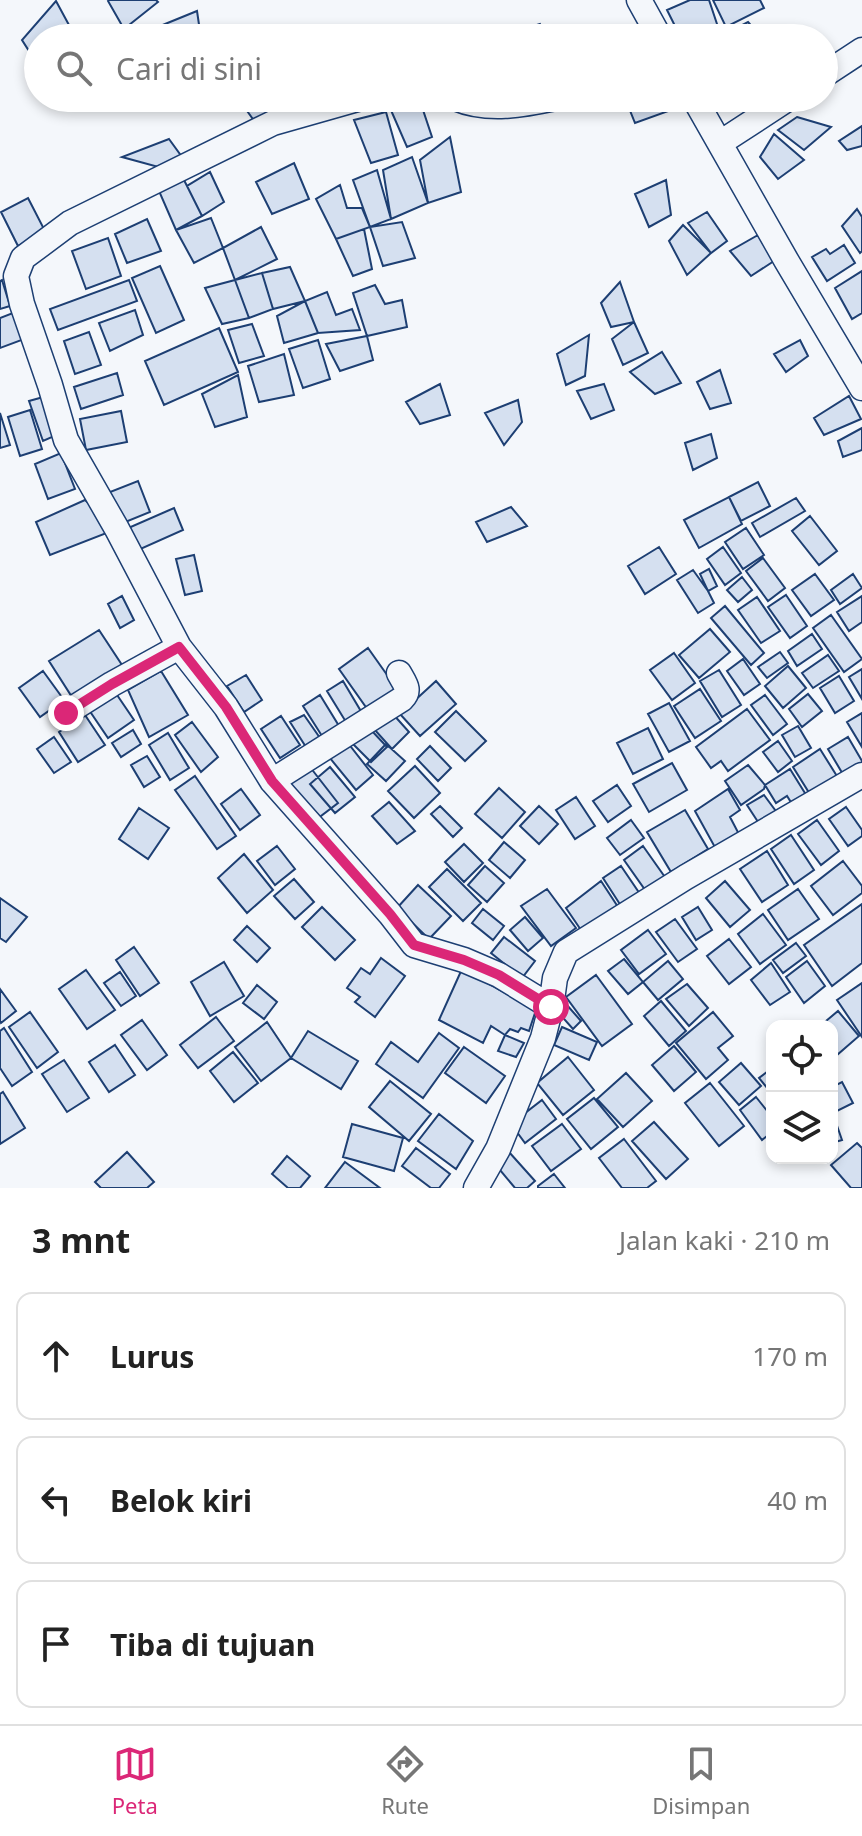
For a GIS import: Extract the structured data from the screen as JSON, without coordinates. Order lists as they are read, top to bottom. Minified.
{"page":{"search":"Cari di sini","heading":["3 mnt","Jalan kaki · 210 m"],"list":[["Lurus","170 m"],["Belok kiri","40 m"],"Tiba di tujuan"],"nav":["Peta","Rute","Disimpan"]}}
